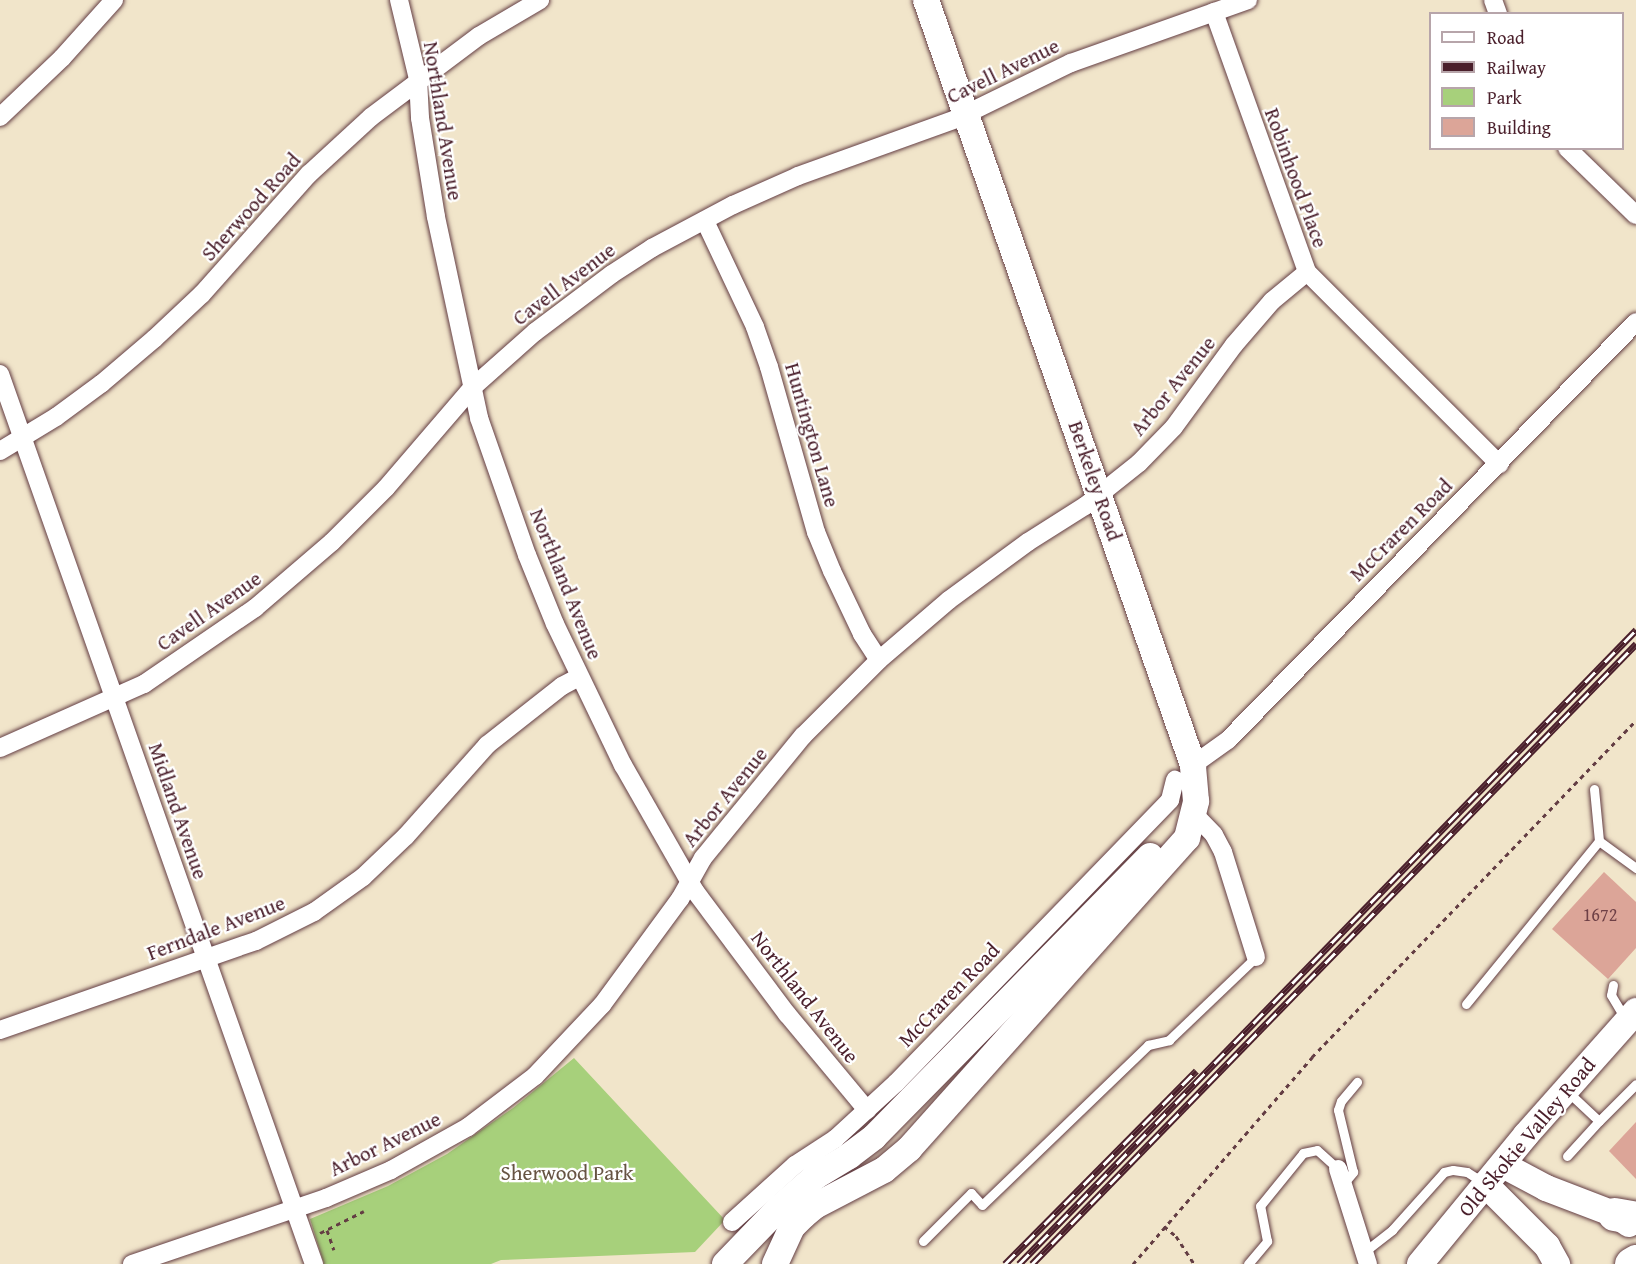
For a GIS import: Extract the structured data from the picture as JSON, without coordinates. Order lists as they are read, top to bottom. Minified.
{"streets":{"street":["Cavell Avenue","Northland Avenue","Robinhood Place","Sherwood Road","Arbor Avenue","Huntington Lane","Berkeley Road","McCraren Road","Midland Avenue","Ferndale Avenue","Old Skokie Valley Road"]},"crossings":[["Cavell Avenue","Northland Avenue"],["Cavell Avenue","Robinhood Place"],["Cavell Avenue","Huntington Lane"],["Cavell Avenue","Berkeley Road"],["Cavell Avenue","Midland Avenue"],["Northland Avenue","Sherwood Road"],["Northland Avenue","Arbor Avenue"],["Northland Avenue","McCraren Road"],["Northland Avenue","Ferndale Avenue"],["Robinhood Place","Arbor Avenue"],["Robinhood Place","McCraren Road"],["Sherwood Road","Midland Avenue"],["Arbor Avenue","Huntington Lane"],["Arbor Avenue","Berkeley Road"],["Arbor Avenue","Midland Avenue"],["Berkeley Road","McCraren Road"],["Midland Avenue","Ferndale Avenue"]],"parks":["Sherwood Park"],"house_numbers":["1672"],"legend":["Road","Railway","Park","Building"]}
